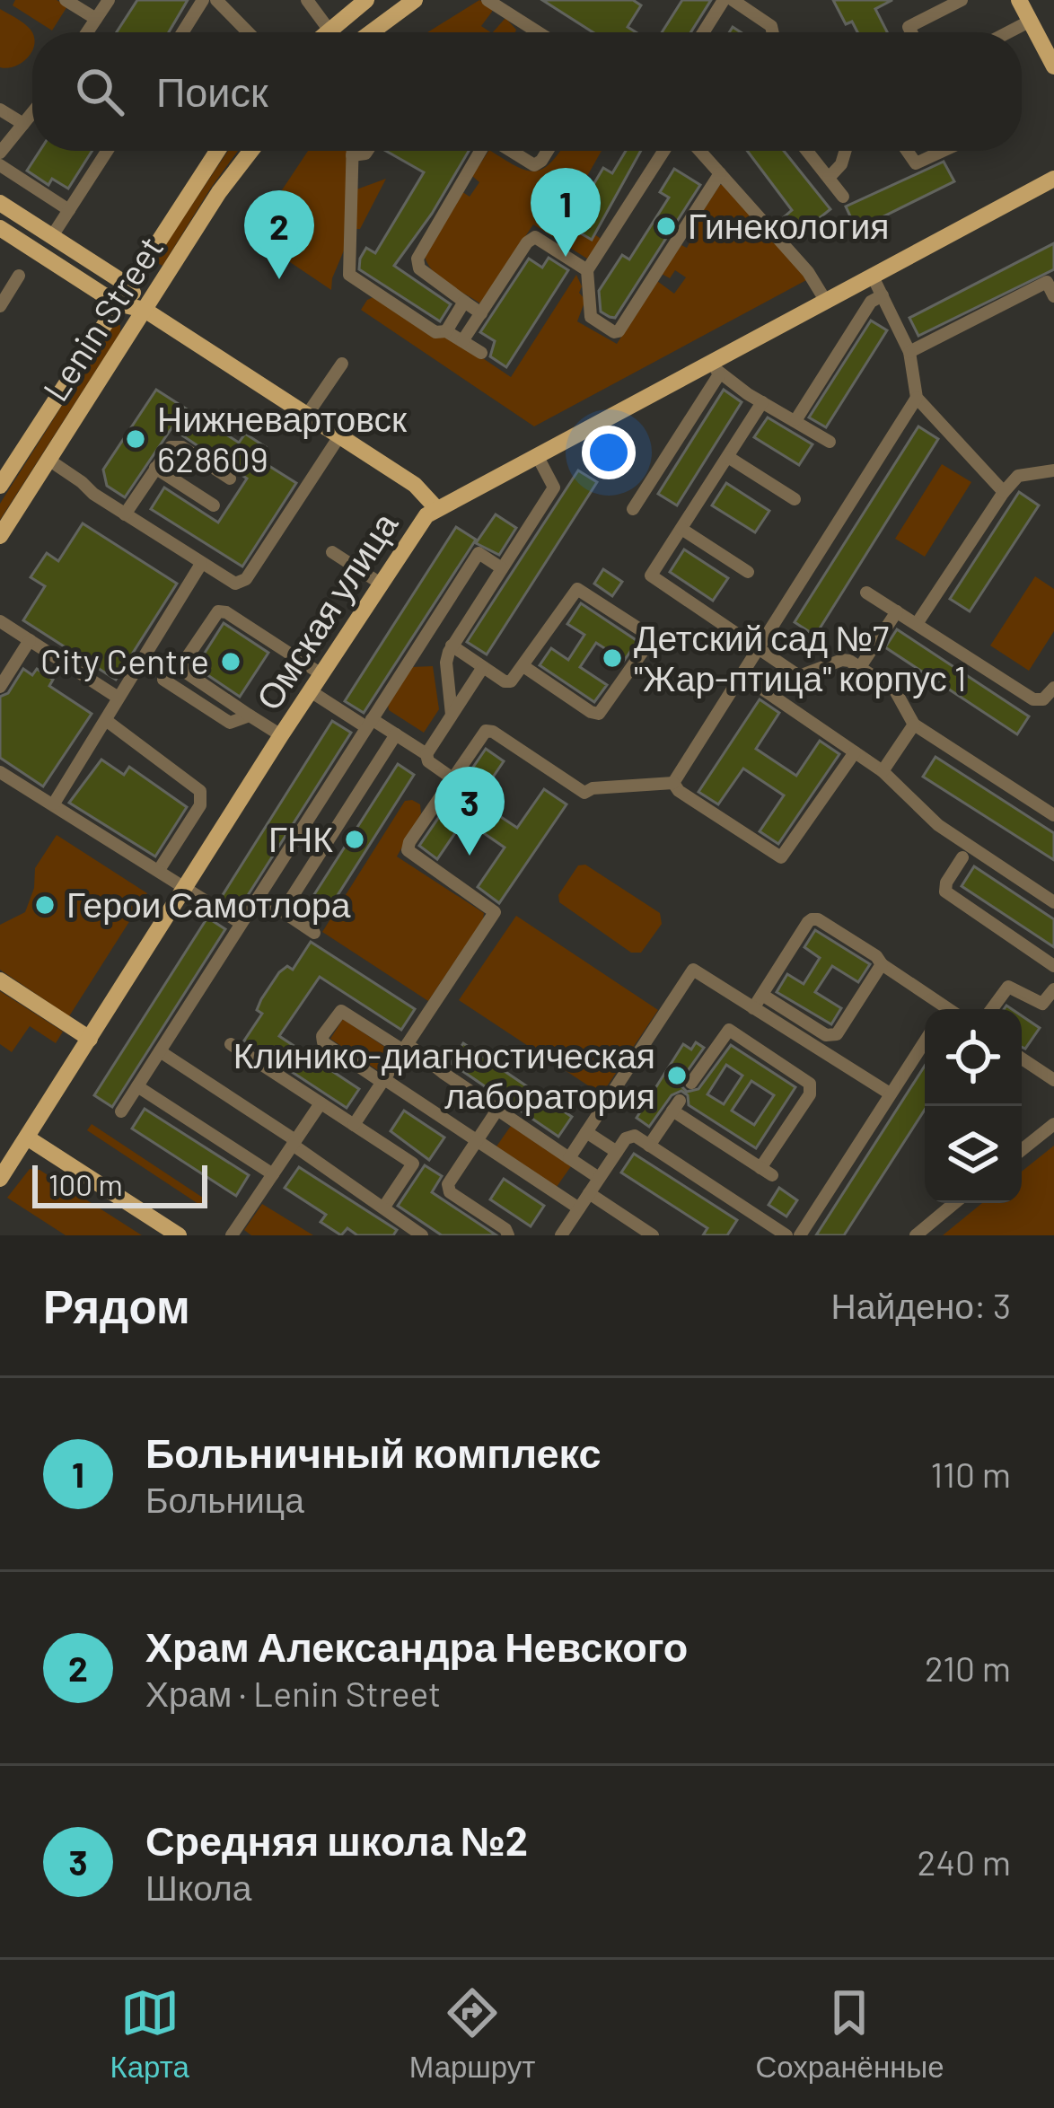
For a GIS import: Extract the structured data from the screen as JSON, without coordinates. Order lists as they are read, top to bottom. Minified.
{"streets":{"main road":["Lenin Street","Омская улица"]},"places":["Гинекология","Нижневартовск 628609","Детский сад №7 \"Жар-птица\" корпус 1","City Centre","ГНК","Герои Самотлора","Клинико-диагностическая лаборатория"],"scale_bar":"100 m","page":{"search":"Поиск","pins":["1","2","3"],"scale":"100 m","heading":["Рядом","Найдено: 3"],"list":[{"mark":"1","name":"Больничный комплекс","note":"Больница","value":"110 m"},{"mark":"2","name":"Храм Александра Невского","note":"Храм · Lenin Street","value":"210 m"},{"mark":"3","name":"Средняя школа №2","note":"Школа","value":"240 m"}],"nav":["Карта","Маршрут","Сохранённые"]}}
